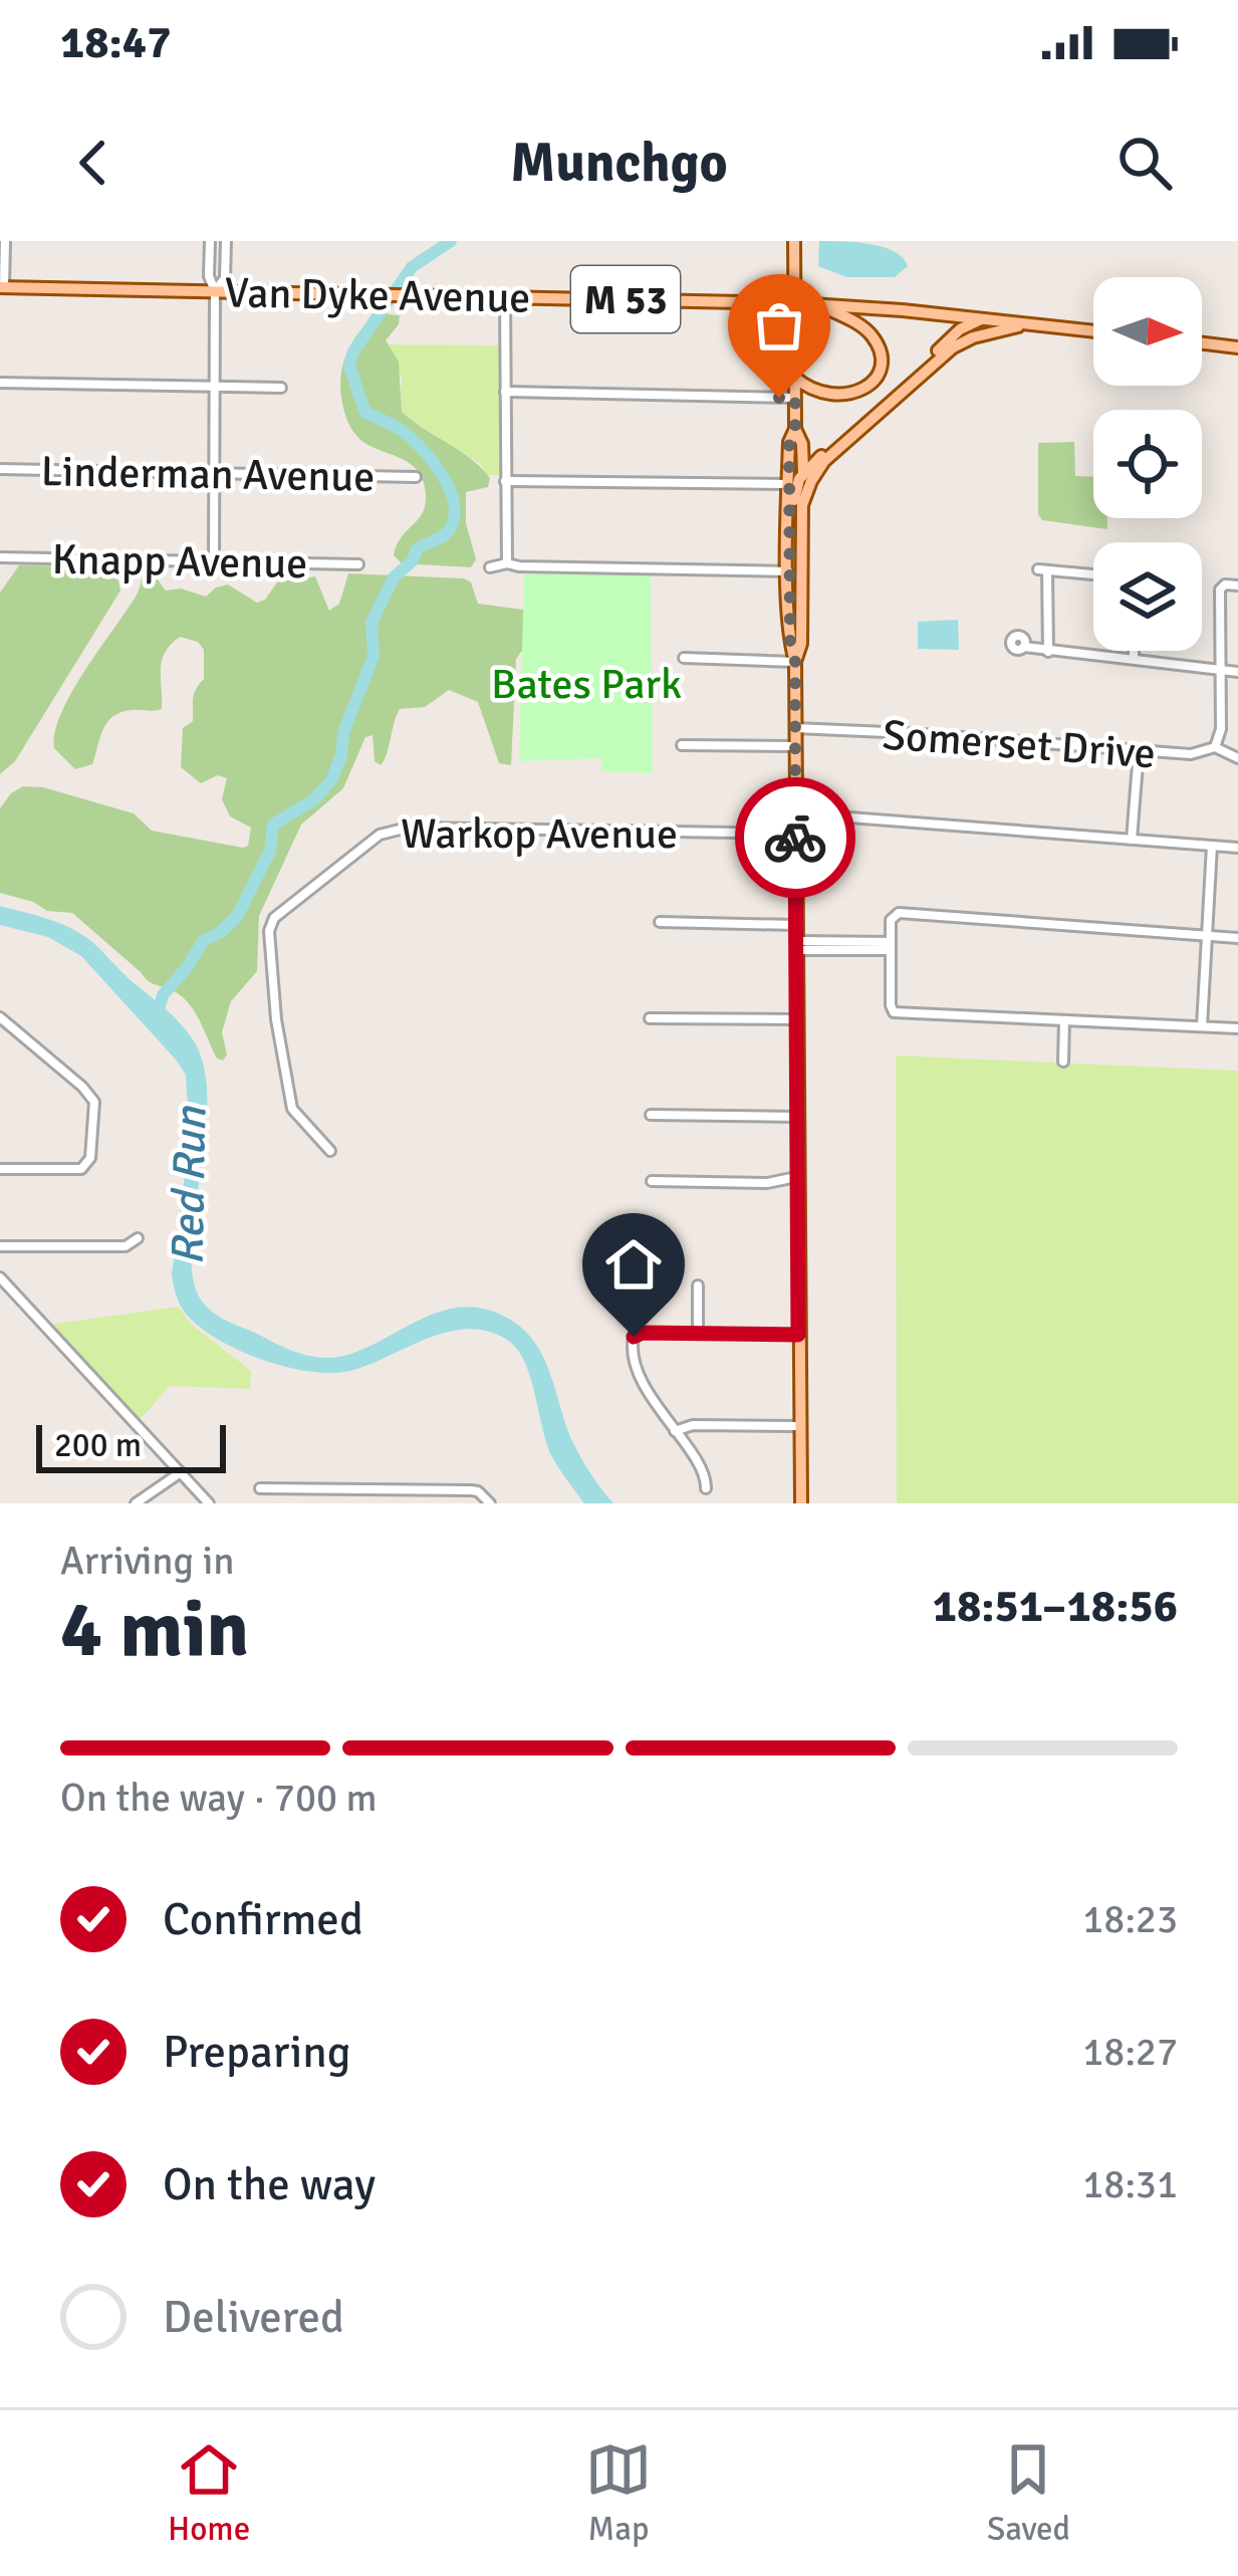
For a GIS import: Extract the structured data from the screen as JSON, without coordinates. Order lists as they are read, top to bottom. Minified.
{"streets":{"main road":["Van Dyke Avenue","M 53"],"street":["Linderman Avenue","Knapp Avenue","Somerset Drive","Warkop Avenue"]},"water":["Red Run"],"parks":["Bates Park"],"scale_bar":"200 m","north":"right","page":{"status":"18:47","header":"Munchgo","scale":"200 m","heading":["4 min","Arriving in","18:51–18:56"],"bar":"On the way · 700 m","list":[["Confirmed","18:23"],["Preparing","18:27"],["On the way","18:31"],"Delivered"],"tabs":["Home","Map","Saved"]}}
